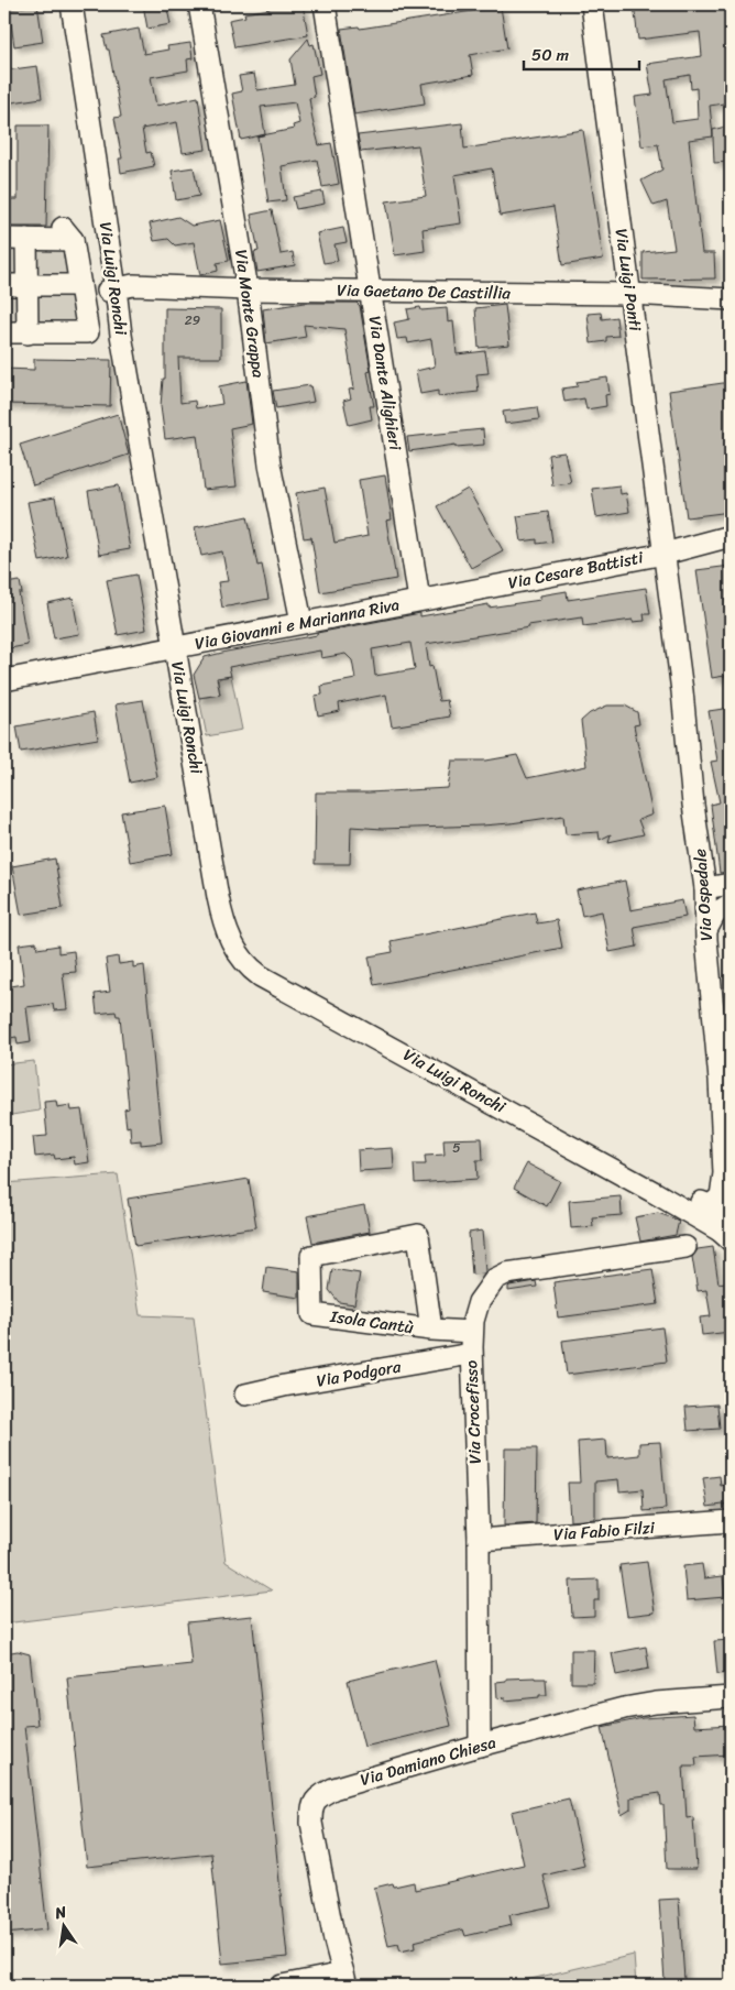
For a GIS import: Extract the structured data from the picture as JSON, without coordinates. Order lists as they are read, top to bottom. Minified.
{"streets":{"street":["Via Luigi Ronchi","Via Luigi Ponti","Via Gaetano De Castillia","Via Monte Grappa","Via Dante Alighieri","Via Cesare Battisti","Via Giovanni e Marianna Riva","Via Ospedale","Isola Cantù","Via Podgora","Via Crocefisso","Via Fabio Filzi","Via Damiano Chiesa"]},"crossings":[["Via Luigi Ronchi","Via Gaetano De Castillia"],["Via Luigi Ronchi","Via Giovanni e Marianna Riva"],["Via Luigi Ronchi","Via Ospedale"],["Via Luigi Ponti","Via Gaetano De Castillia"],["Via Luigi Ponti","Via Cesare Battisti"],["Via Luigi Ponti","Via Ospedale"],["Via Gaetano De Castillia","Via Monte Grappa"],["Via Gaetano De Castillia","Via Dante Alighieri"],["Via Monte Grappa","Via Giovanni e Marianna Riva"],["Via Dante Alighieri","Via Cesare Battisti"],["Via Dante Alighieri","Via Giovanni e Marianna Riva"],["Via Cesare Battisti","Via Giovanni e Marianna Riva"],["Via Cesare Battisti","Via Ospedale"],["Isola Cantù","Via Crocefisso"],["Via Podgora","Via Crocefisso"],["Via Crocefisso","Via Fabio Filzi"],["Via Crocefisso","Via Damiano Chiesa"]],"house_numbers":["29","5"],"scale_bar":"50 m","north":"top"}
